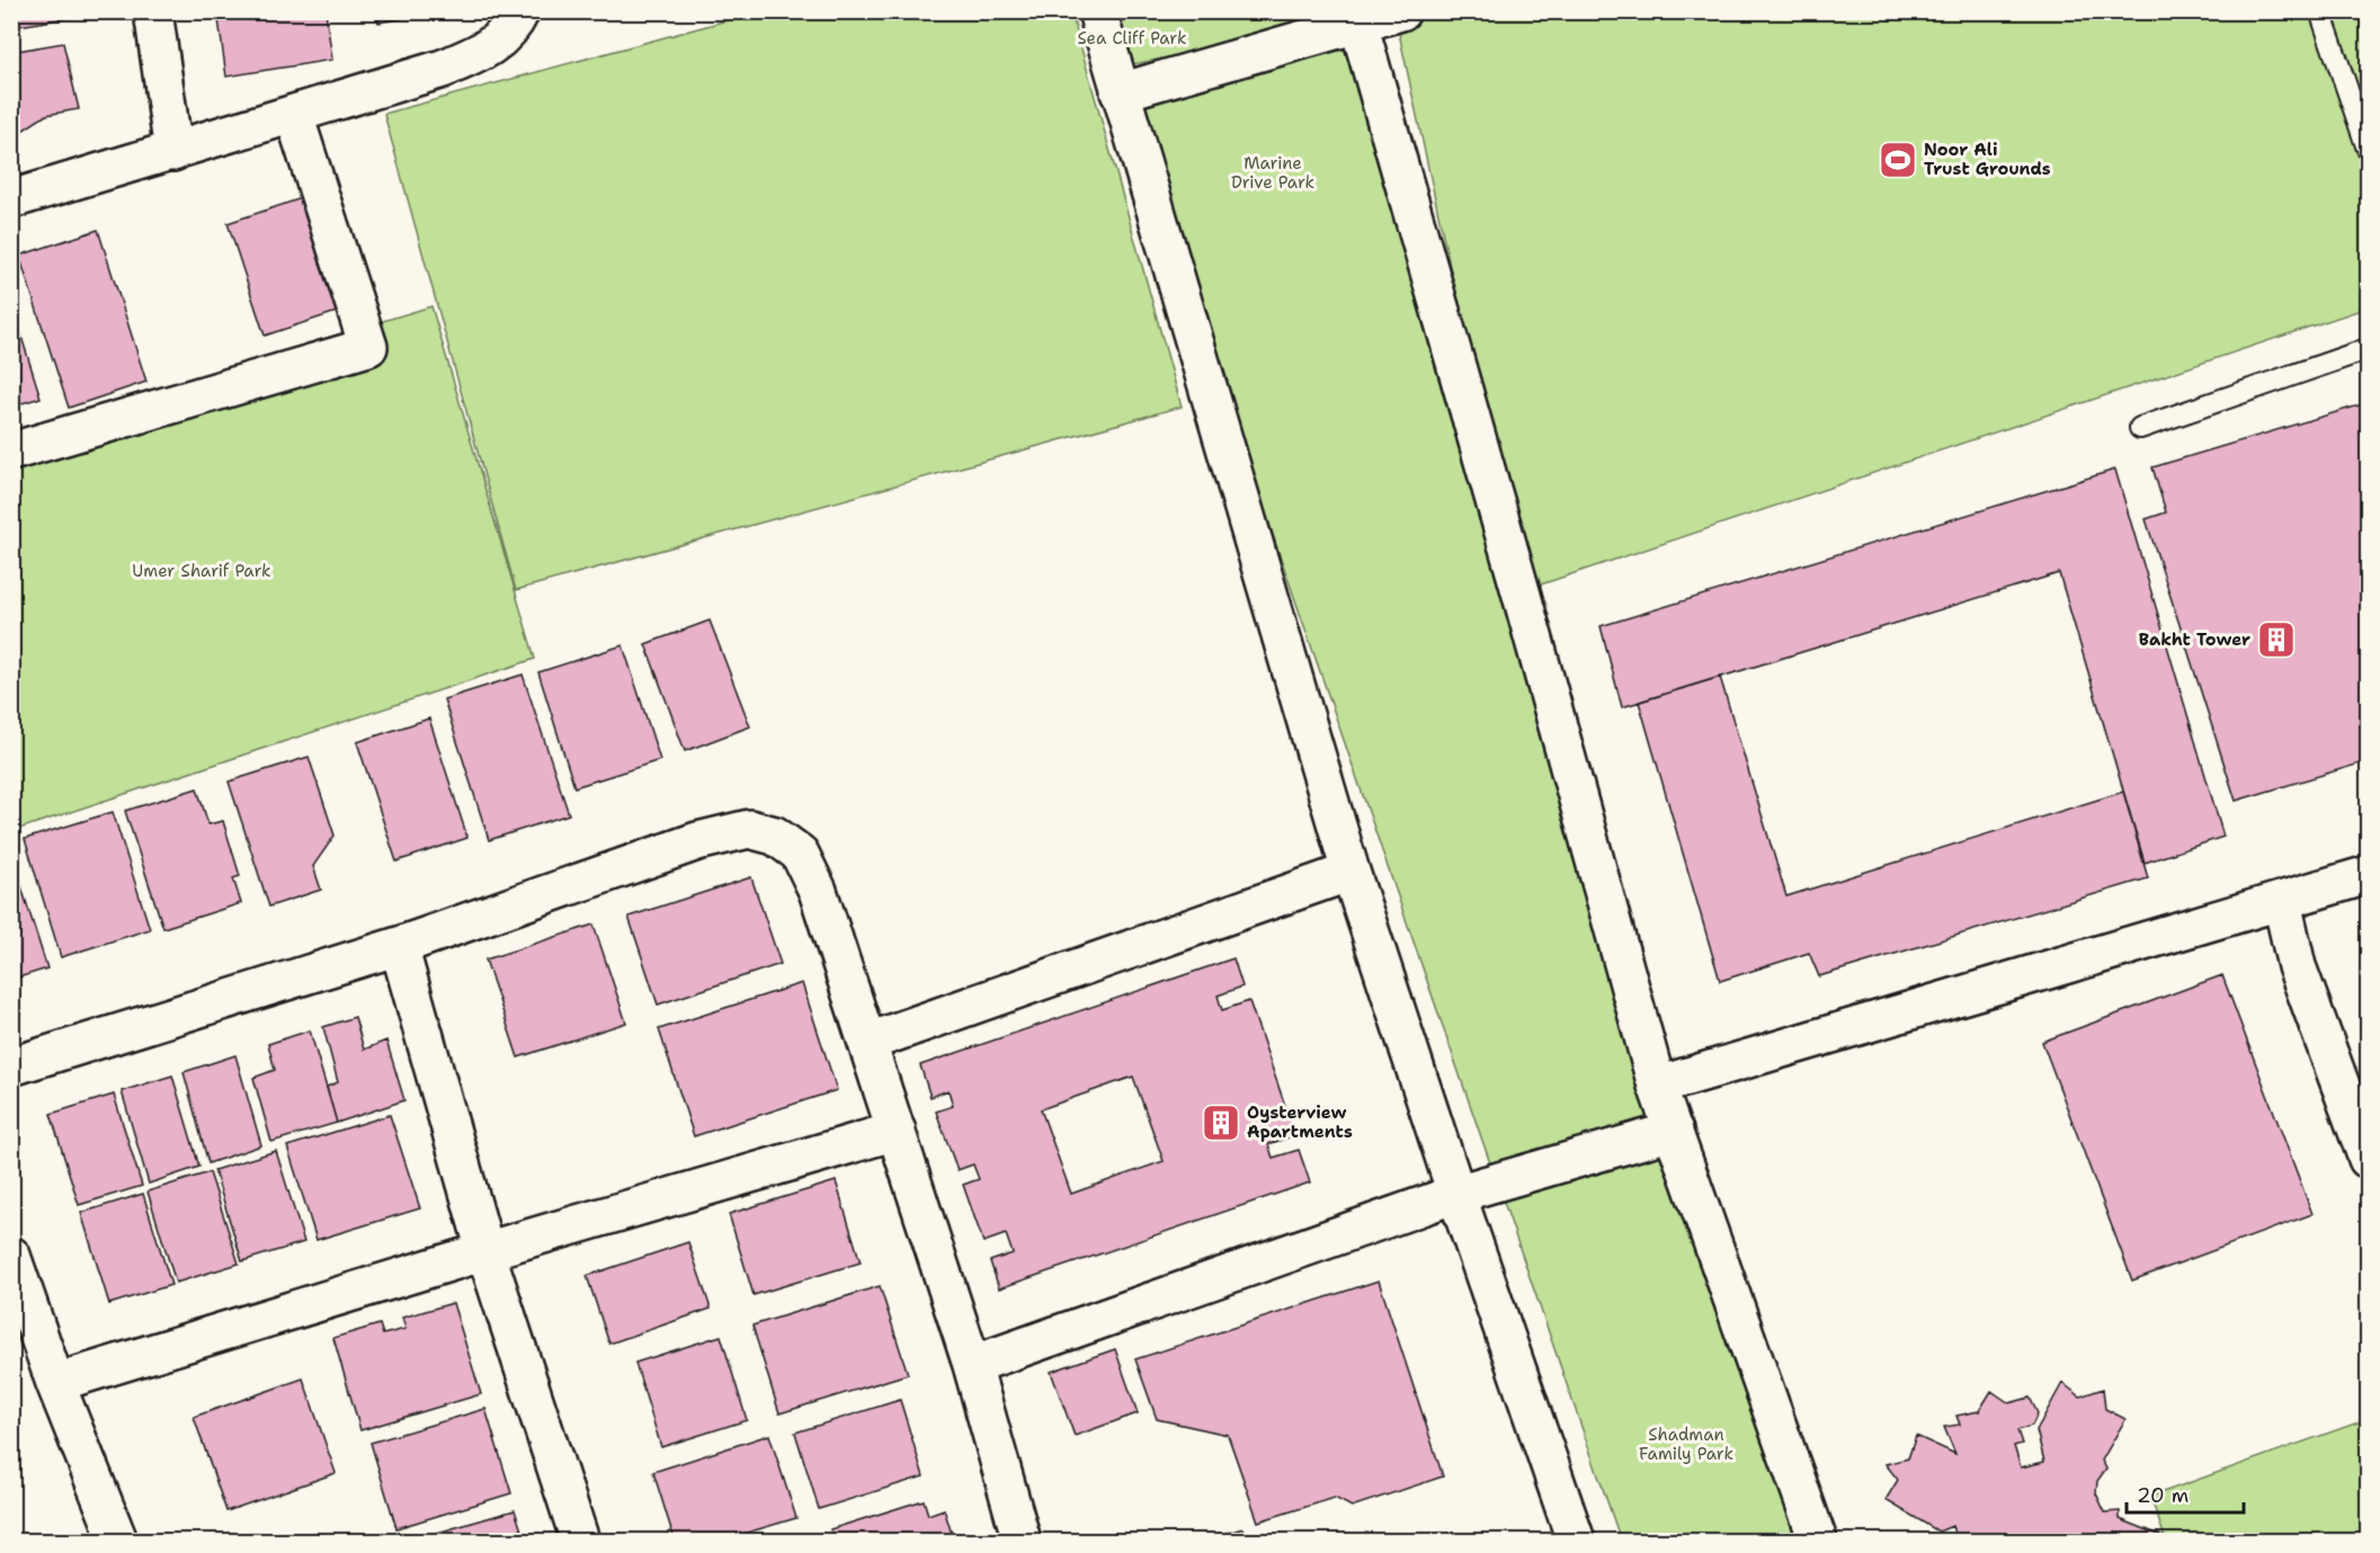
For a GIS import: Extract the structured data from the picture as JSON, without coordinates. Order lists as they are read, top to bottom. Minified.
{"parks":["Sea Cliff Park","Marine Drive Park","Umer Sharif Park","Shadman Family Park"],"places":{"sports":["Noor Ali Trust Grounds"],"building":["Bakht Tower","Oysterview Apartments"]},"scale_bar":"20 m"}
